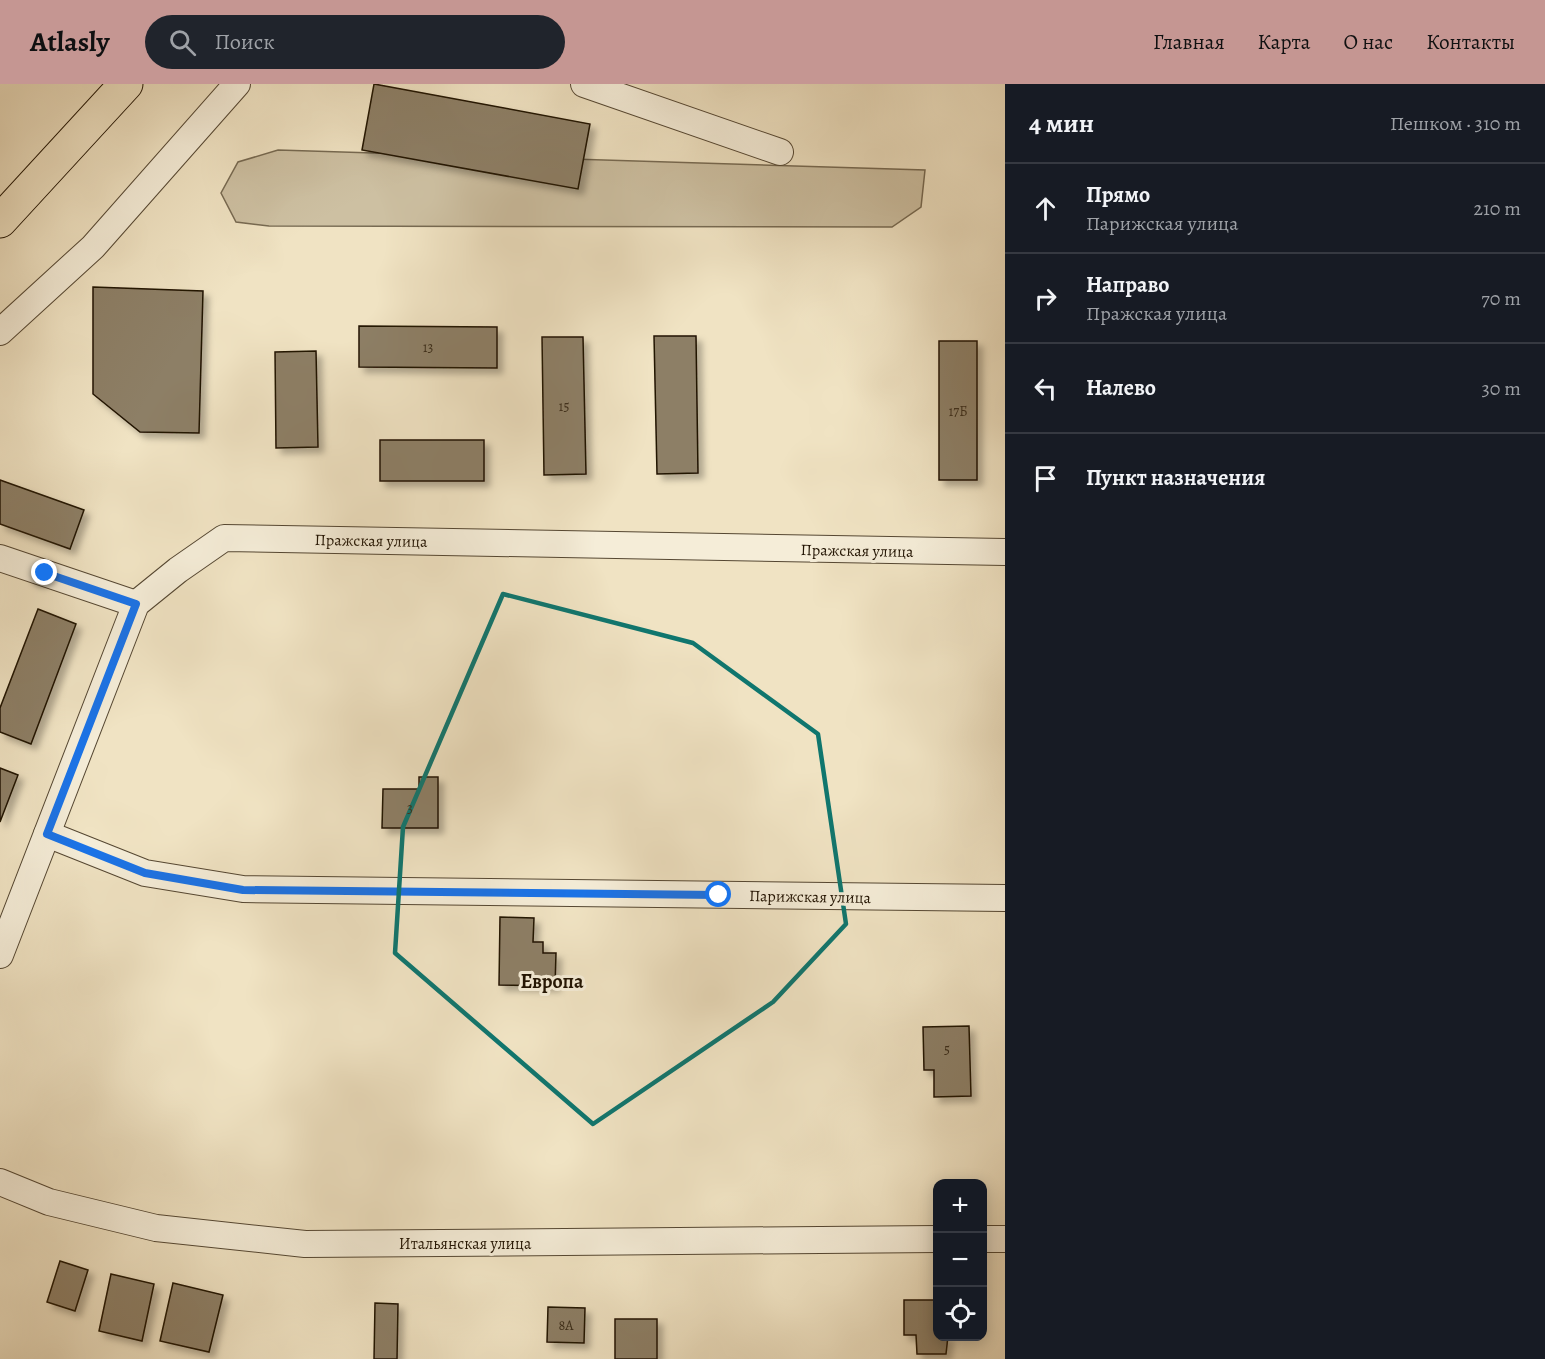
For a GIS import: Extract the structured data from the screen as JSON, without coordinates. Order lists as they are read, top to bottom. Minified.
{"streets":{"street":["Пражская улица","Парижская улица","Итальянская улица"]},"crossings":[["Пражская улица","Парижская улица"]],"districts":["Европа"],"house_numbers":["13","15","17Б","3","5","8А"],"page":{"header":"Atlasly","search":"Поиск","nav":["Главная","Карта","О нас","Контакты"],"heading":["4 мин","Пешком · 310 m"],"list":[["Прямо","Парижская улица","210 m"],["Направо","Пражская улица","70 m"],["Налево","30 m"],"Пункт назначения"],"map_buttons":["+","−"]}}
